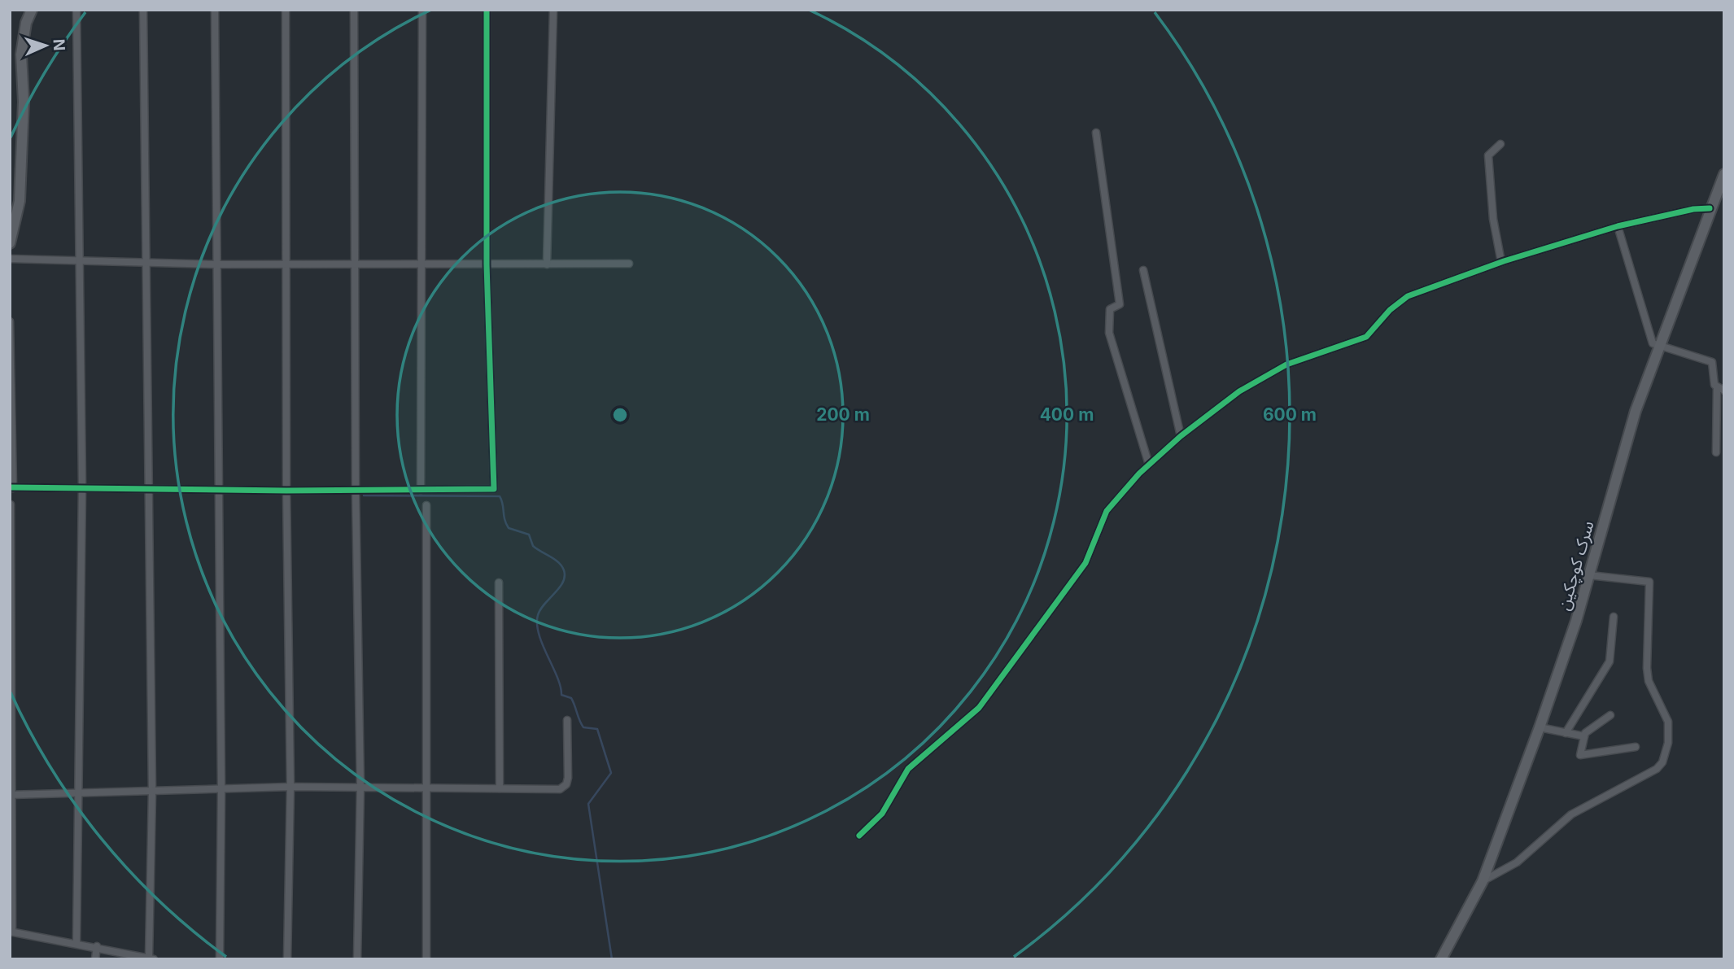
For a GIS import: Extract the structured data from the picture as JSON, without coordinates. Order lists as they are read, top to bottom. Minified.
{"streets":{"main road":["سرک کوچکین"]},"north":"right","rings":["200 m","400 m","600 m"]}
